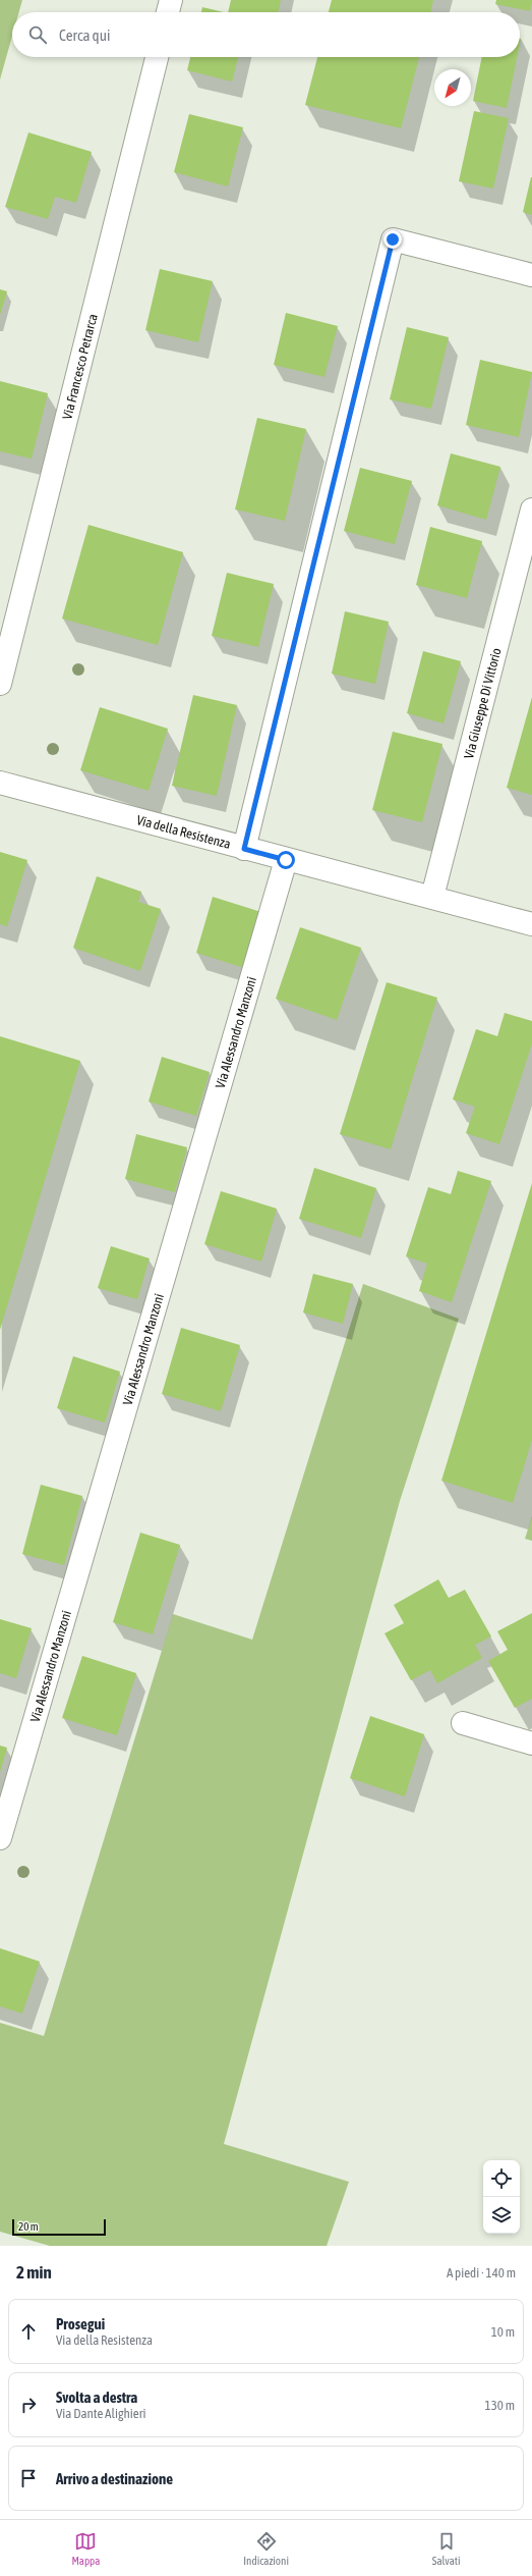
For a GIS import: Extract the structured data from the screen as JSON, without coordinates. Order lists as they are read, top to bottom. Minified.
{"streets":{"street":["Via Francesco Petrarca","Via Giuseppe Di Vittorio","Via della Resistenza","Via Alessandro Manzoni"]},"crossings":[["Via Giuseppe Di Vittorio","Via della Resistenza"],["Via della Resistenza","Via Alessandro Manzoni"]],"scale_bar":"20 m","north":"bottom left","page":{"search":"Cerca qui","scale":"20 m","heading":["2 min","A piedi · 140 m"],"list":[["Prosegui","Via della Resistenza","10 m"],["Svolta a destra","Via Dante Alighieri","130 m"],"Arrivo a destinazione"],"nav":["Mappa","Indicazioni","Salvati"]}}
